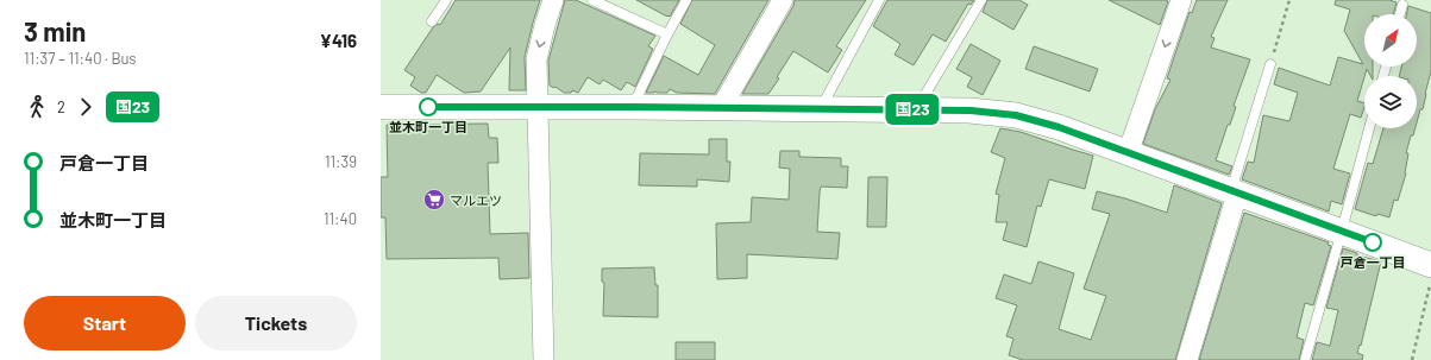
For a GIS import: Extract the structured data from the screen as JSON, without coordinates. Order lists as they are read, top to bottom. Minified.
{"places":{"other":["並木町一丁目","戸倉一丁目"],"supermarket":["マルエツ"]},"lines":["bus line 国23"],"north":"top right","page":{"heading":["3 min","11:37 – 11:40 · Bus","¥416"],"on_map":"国23","legs":["2","国23"],"list":[{"name":"戸倉一丁目","value":"11:39"},{"name":"並木町一丁目","value":"11:40"}],"buttons":["Start","Tickets"]}}
